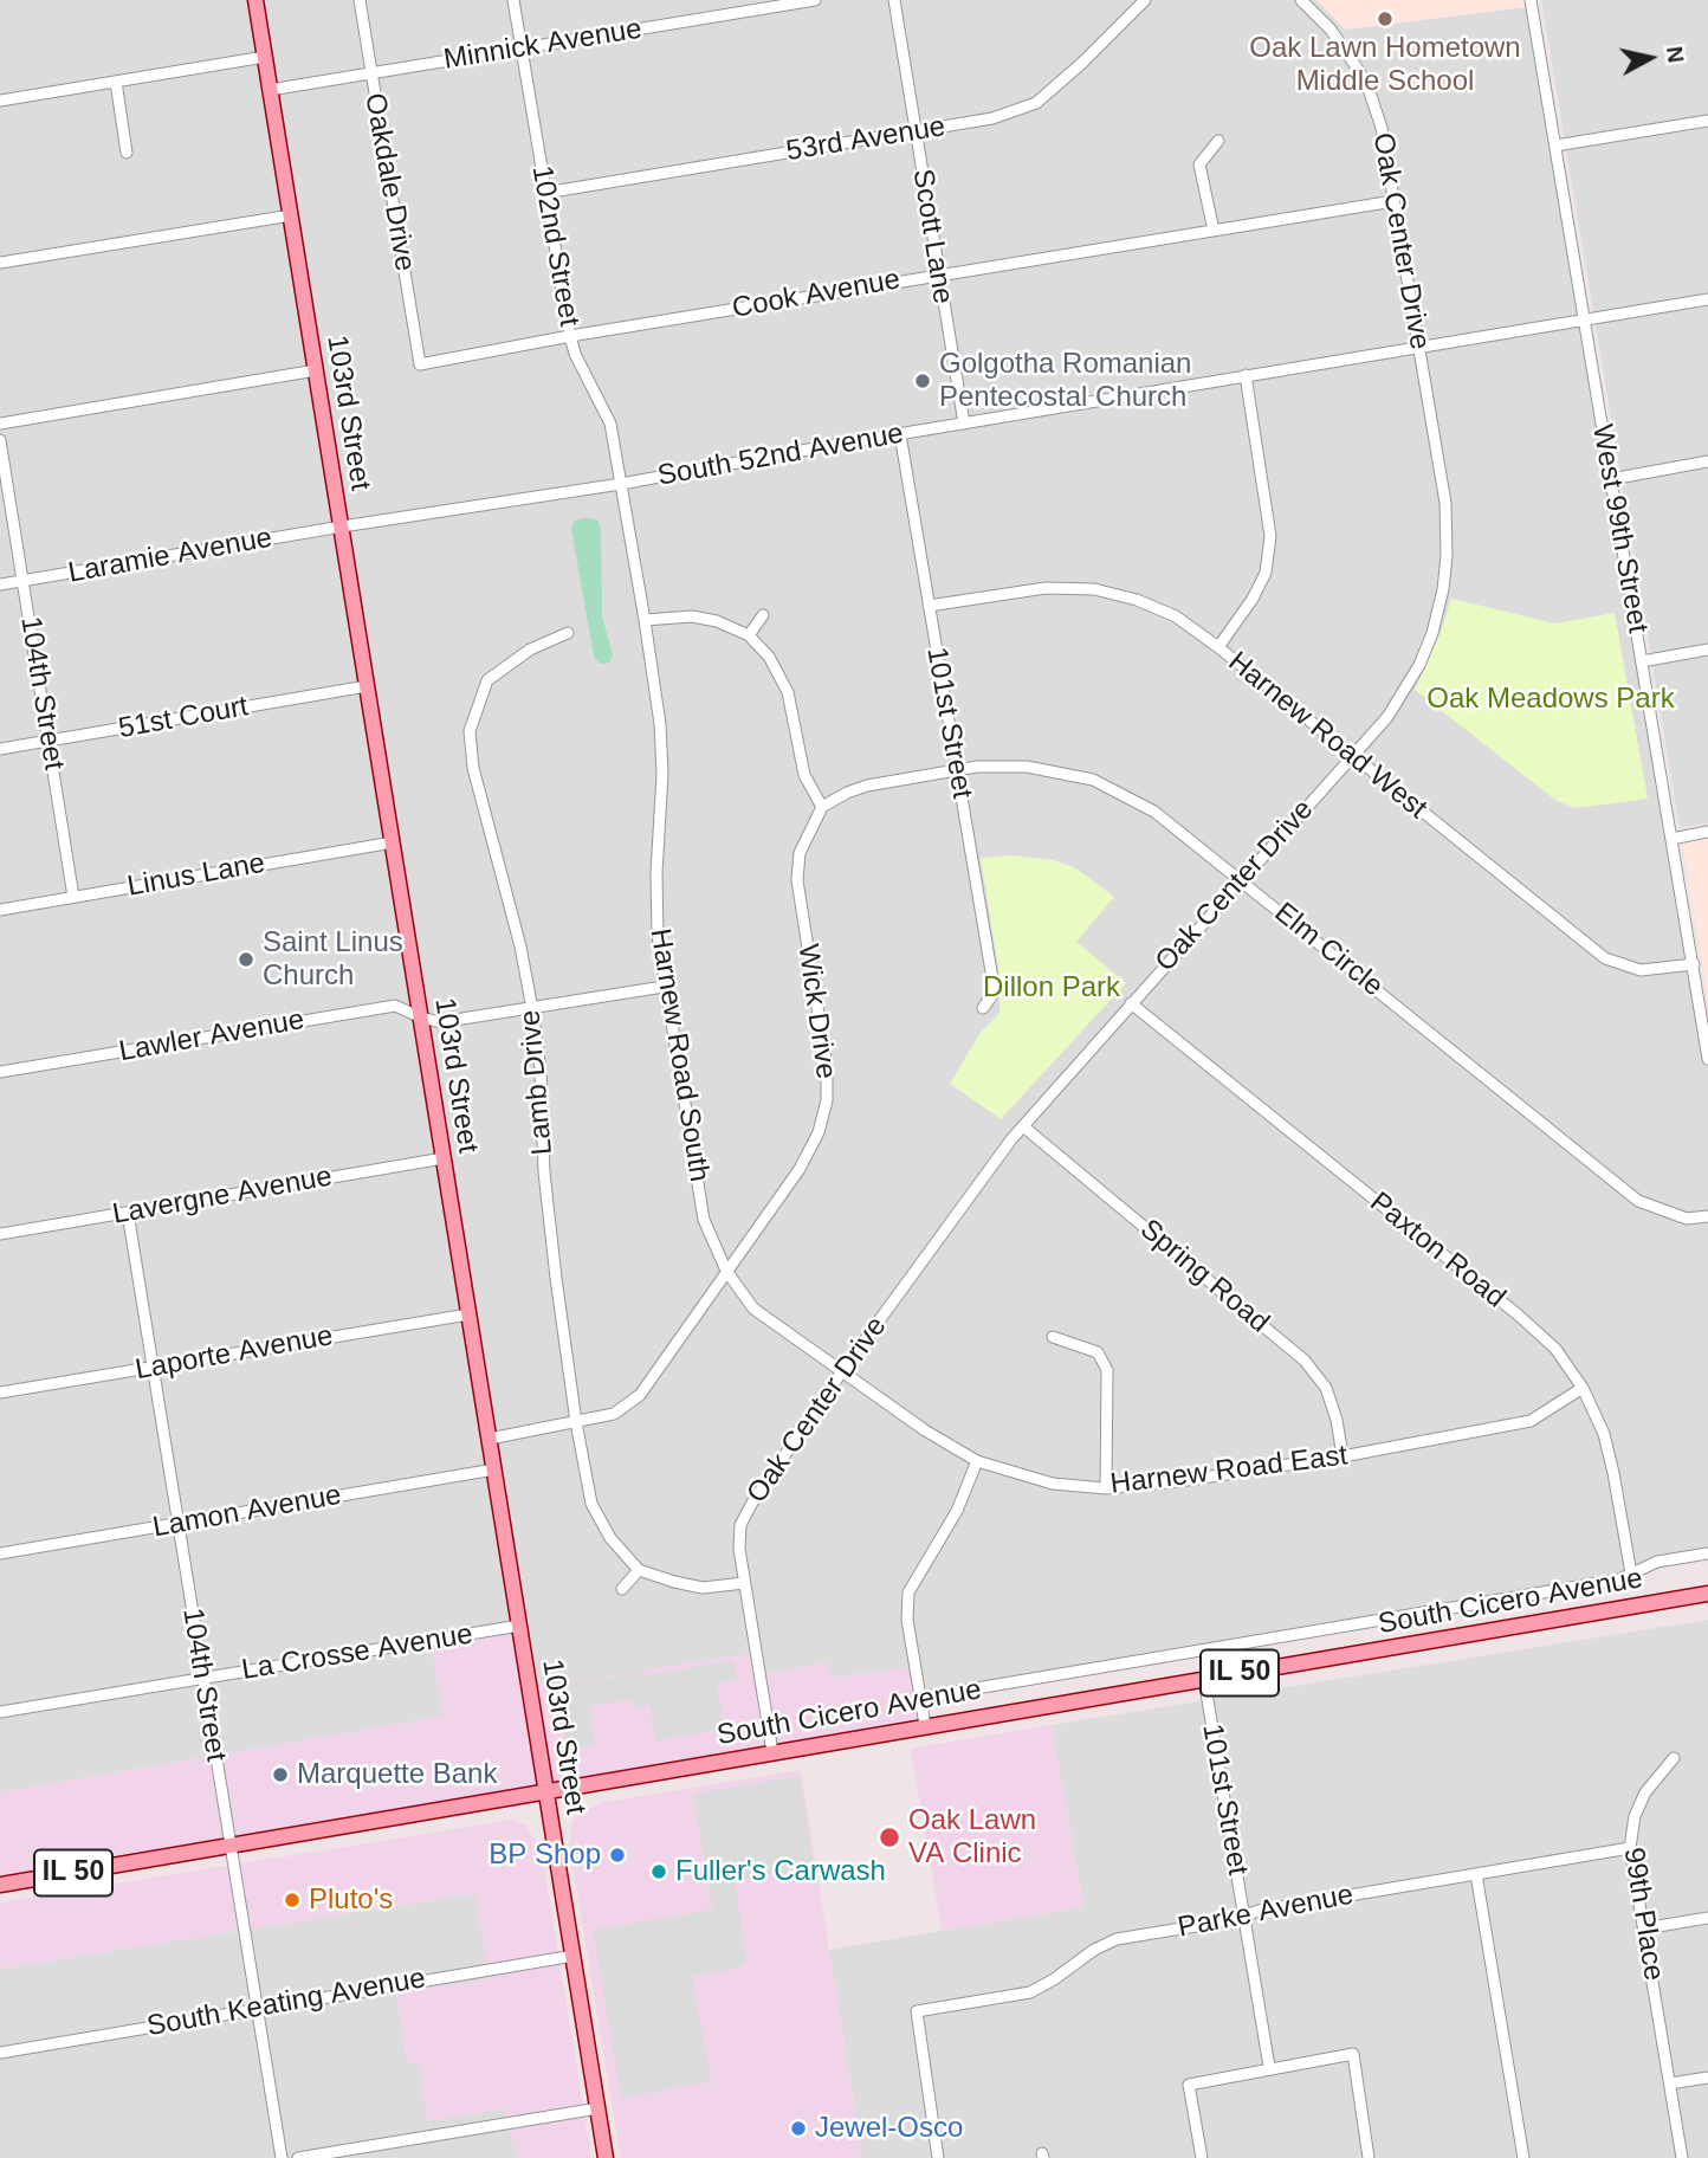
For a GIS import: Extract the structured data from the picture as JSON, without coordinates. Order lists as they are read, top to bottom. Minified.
{"streets":{"main road":["103rd Street","South Cicero Avenue","IL 50"],"street":["Minnick Avenue","53rd Avenue","Oakdale Drive","Scott Lane","Oak Center Drive","102nd Street","Cook Avenue","South 52nd Avenue","West 99th Street","Laramie Avenue","104th Street","51st Court","101st Street","Harnew Road West","Linus Lane","Elm Circle","Wick Drive","Lawler Avenue","Harnew Road South","Lamb Drive","Lavergne Avenue","Paxton Road","Spring Road","Laporte Avenue","Harnew Road East","Lamon Avenue","La Crosse Avenue","Parke Avenue","99th Place","South Keating Avenue"]},"crossings":[["Minnick Avenue","Oakdale Drive"],["Minnick Avenue","102nd Street"],["Minnick Avenue","103rd Street"],["53rd Avenue","Scott Lane"],["53rd Avenue","102nd Street"],["Oakdale Drive","Cook Avenue"],["Scott Lane","Cook Avenue"],["Scott Lane","South 52nd Avenue"],["Oak Center Drive","Cook Avenue"],["Oak Center Drive","South 52nd Avenue"],["Oak Center Drive","Harnew Road West"],["Oak Center Drive","Elm Circle"],["Oak Center Drive","Harnew Road South"],["Oak Center Drive","Paxton Road"],["Oak Center Drive","Spring Road"],["Oak Center Drive","Harnew Road East"],["Oak Center Drive","South Cicero Avenue"],["102nd Street","Cook Avenue"],["102nd Street","South 52nd Avenue"],["102nd Street","Harnew Road South"],["103rd Street","South 52nd Avenue"],["103rd Street","Laramie Avenue"],["103rd Street","51st Court"],["103rd Street","Linus Lane"],["103rd Street","Wick Drive"],["103rd Street","Lawler Avenue"],["103rd Street","Lavergne Avenue"],["103rd Street","Laporte Avenue"],["103rd Street","Lamon Avenue"],["103rd Street","South Cicero Avenue"],["103rd Street","La Crosse Avenue"],["103rd Street","South Keating Avenue"],["South 52nd Avenue","West 99th Street"],["South 52nd Avenue","Laramie Avenue"],["South 52nd Avenue","101st Street"],["South 52nd Avenue","Harnew Road South"],["West 99th Street","Harnew Road West"],["Laramie Avenue","104th Street"],["104th Street","51st Court"],["104th Street","Linus Lane"],["104th Street","Lavergne Avenue"],["104th Street","Laporte Avenue"],["104th Street","Lamon Avenue"],["104th Street","South Cicero Avenue"],["104th Street","La Crosse Avenue"],["104th Street","South Keating Avenue"],["101st Street","Harnew Road West"],["101st Street","Elm Circle"],["101st Street","South Cicero Avenue"],["101st Street","Parke Avenue"],["Elm Circle","Wick Drive"],["Wick Drive","Harnew Road South"],["Wick Drive","Lamb Drive"],["Lawler Avenue","Harnew Road South"],["Lawler Avenue","Lamb Drive"],["Harnew Road South","Harnew Road East"],["Paxton Road","Harnew Road East"],["Paxton Road","South Cicero Avenue"],["Spring Road","Harnew Road East"],["Parke Avenue","99th Place"]],"parks":["Oak Meadows Park","Dillon Park"],"places":["Oak Lawn Hometown Middle School","Golgotha Romanian Pentecostal Church","Saint Linus Church","Marquette Bank","Oak Lawn VA Clinic","BP Shop","Fuller's Carwash","Pluto's","Jewel-Osco"],"north":"right"}
